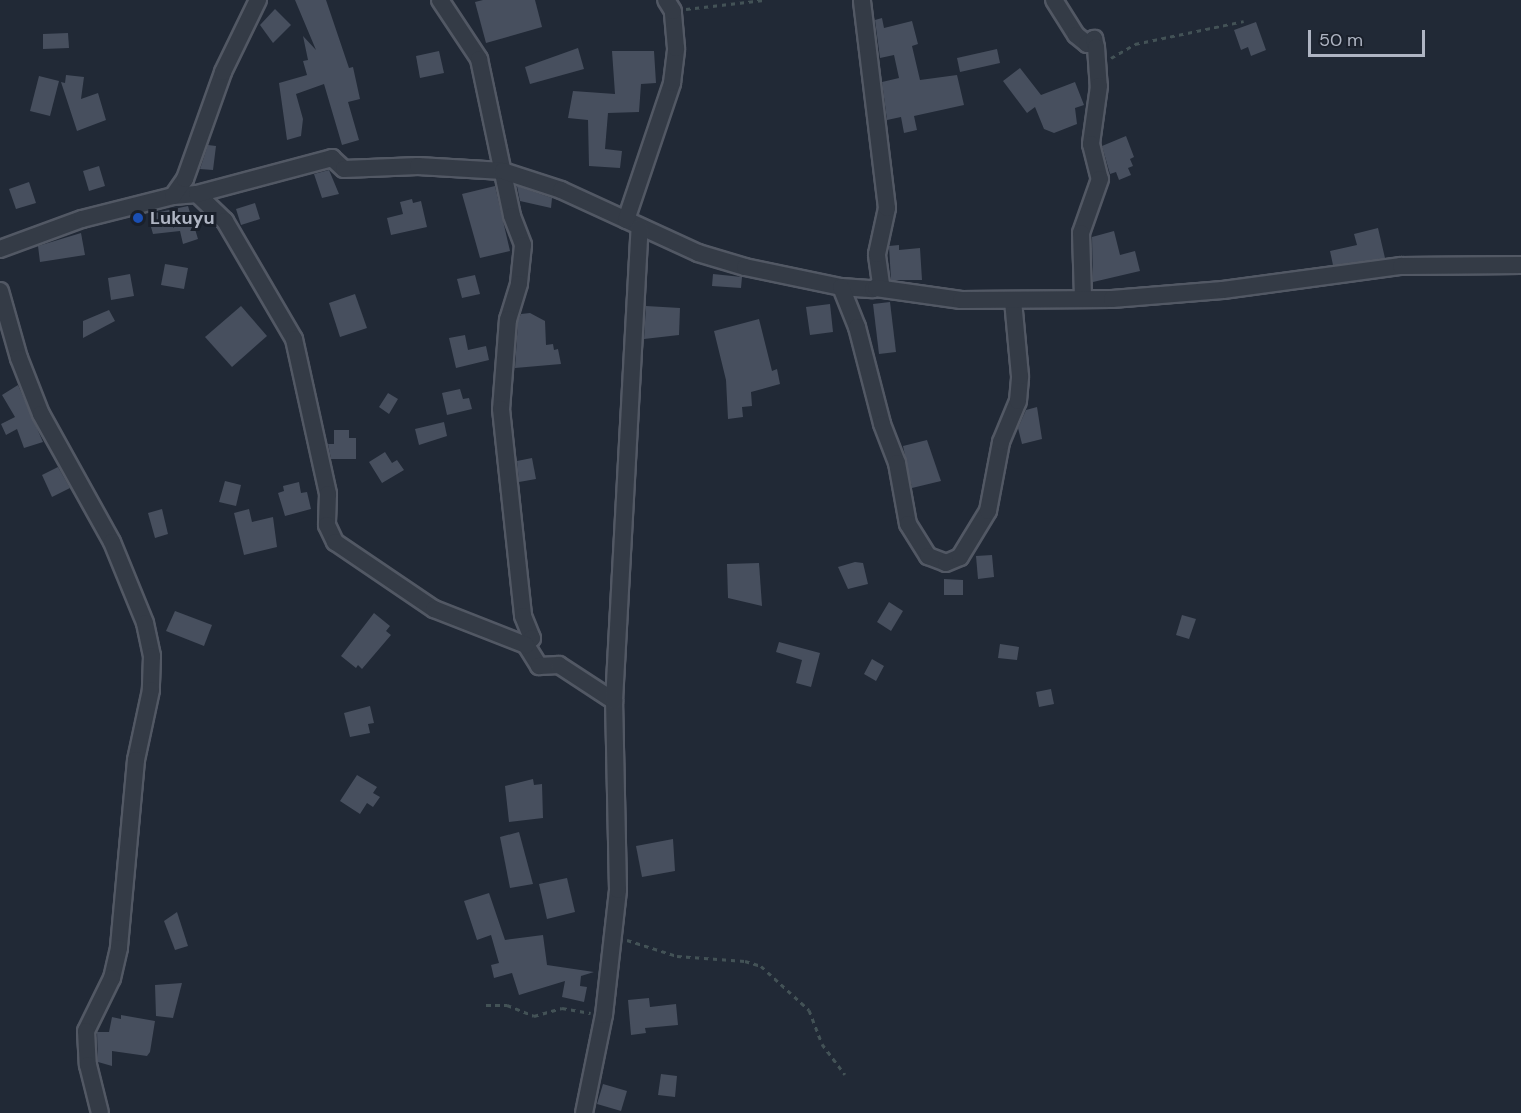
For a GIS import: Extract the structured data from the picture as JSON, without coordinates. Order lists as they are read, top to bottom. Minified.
{"places":["Lukuyu"],"scale_bar":"50 m"}
